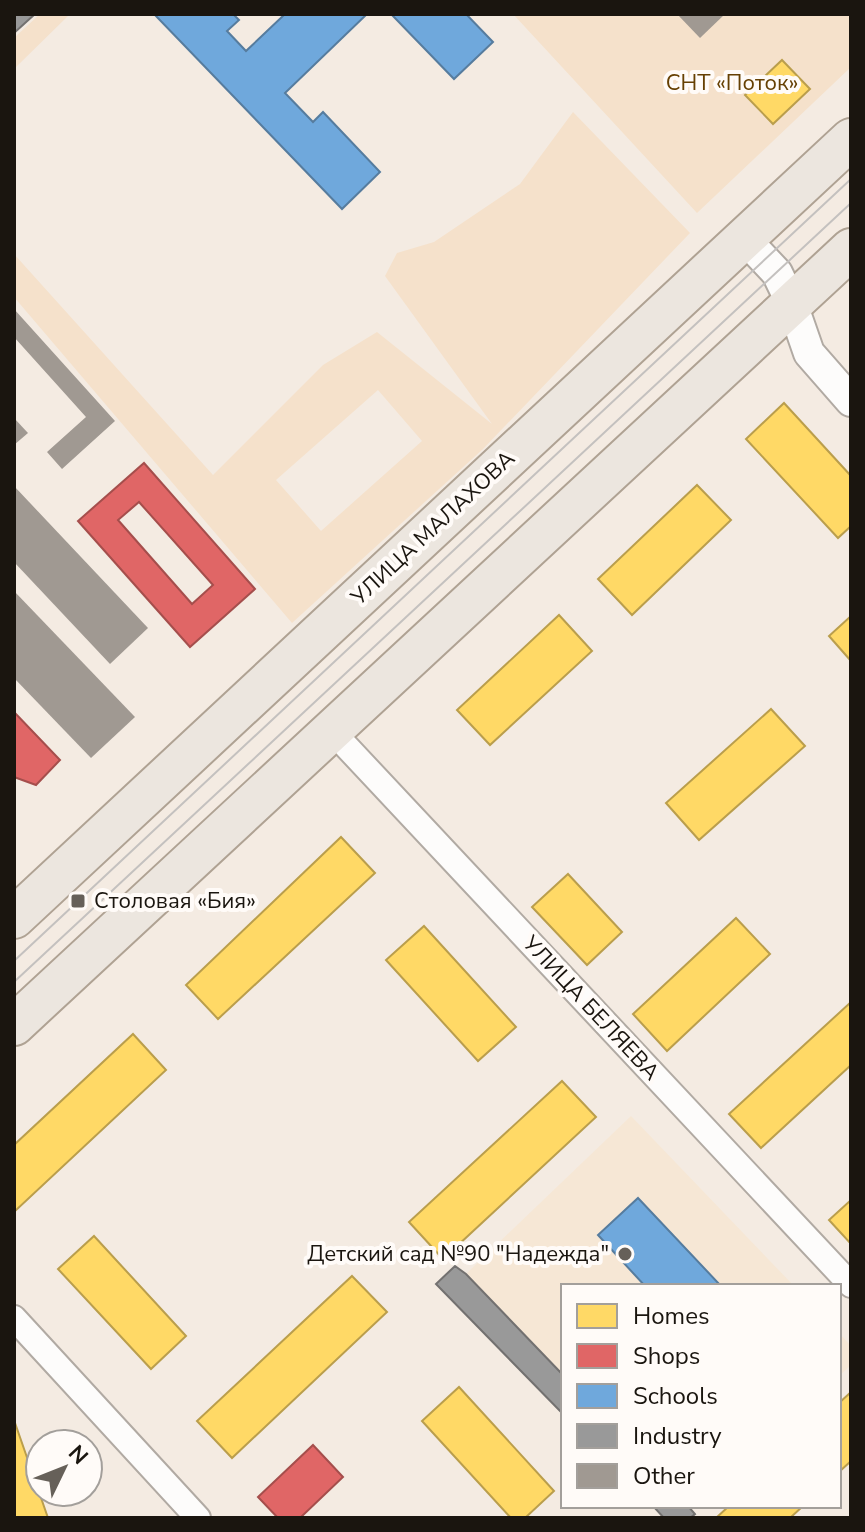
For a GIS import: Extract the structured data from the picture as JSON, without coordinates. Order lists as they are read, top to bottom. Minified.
{"streets":{"main road":["УЛИЦА МАЛАХОВА"],"street":["УЛИЦА БЕЛЯЕВА"]},"parks":["СНТ «Поток»"],"places":{"transit":["Столовая «Бия»"],"other":["Детский сад №90 \"Надежда\""]},"legend":["Homes","Shops","Schools","Industry","Other"],"north":"top right"}
